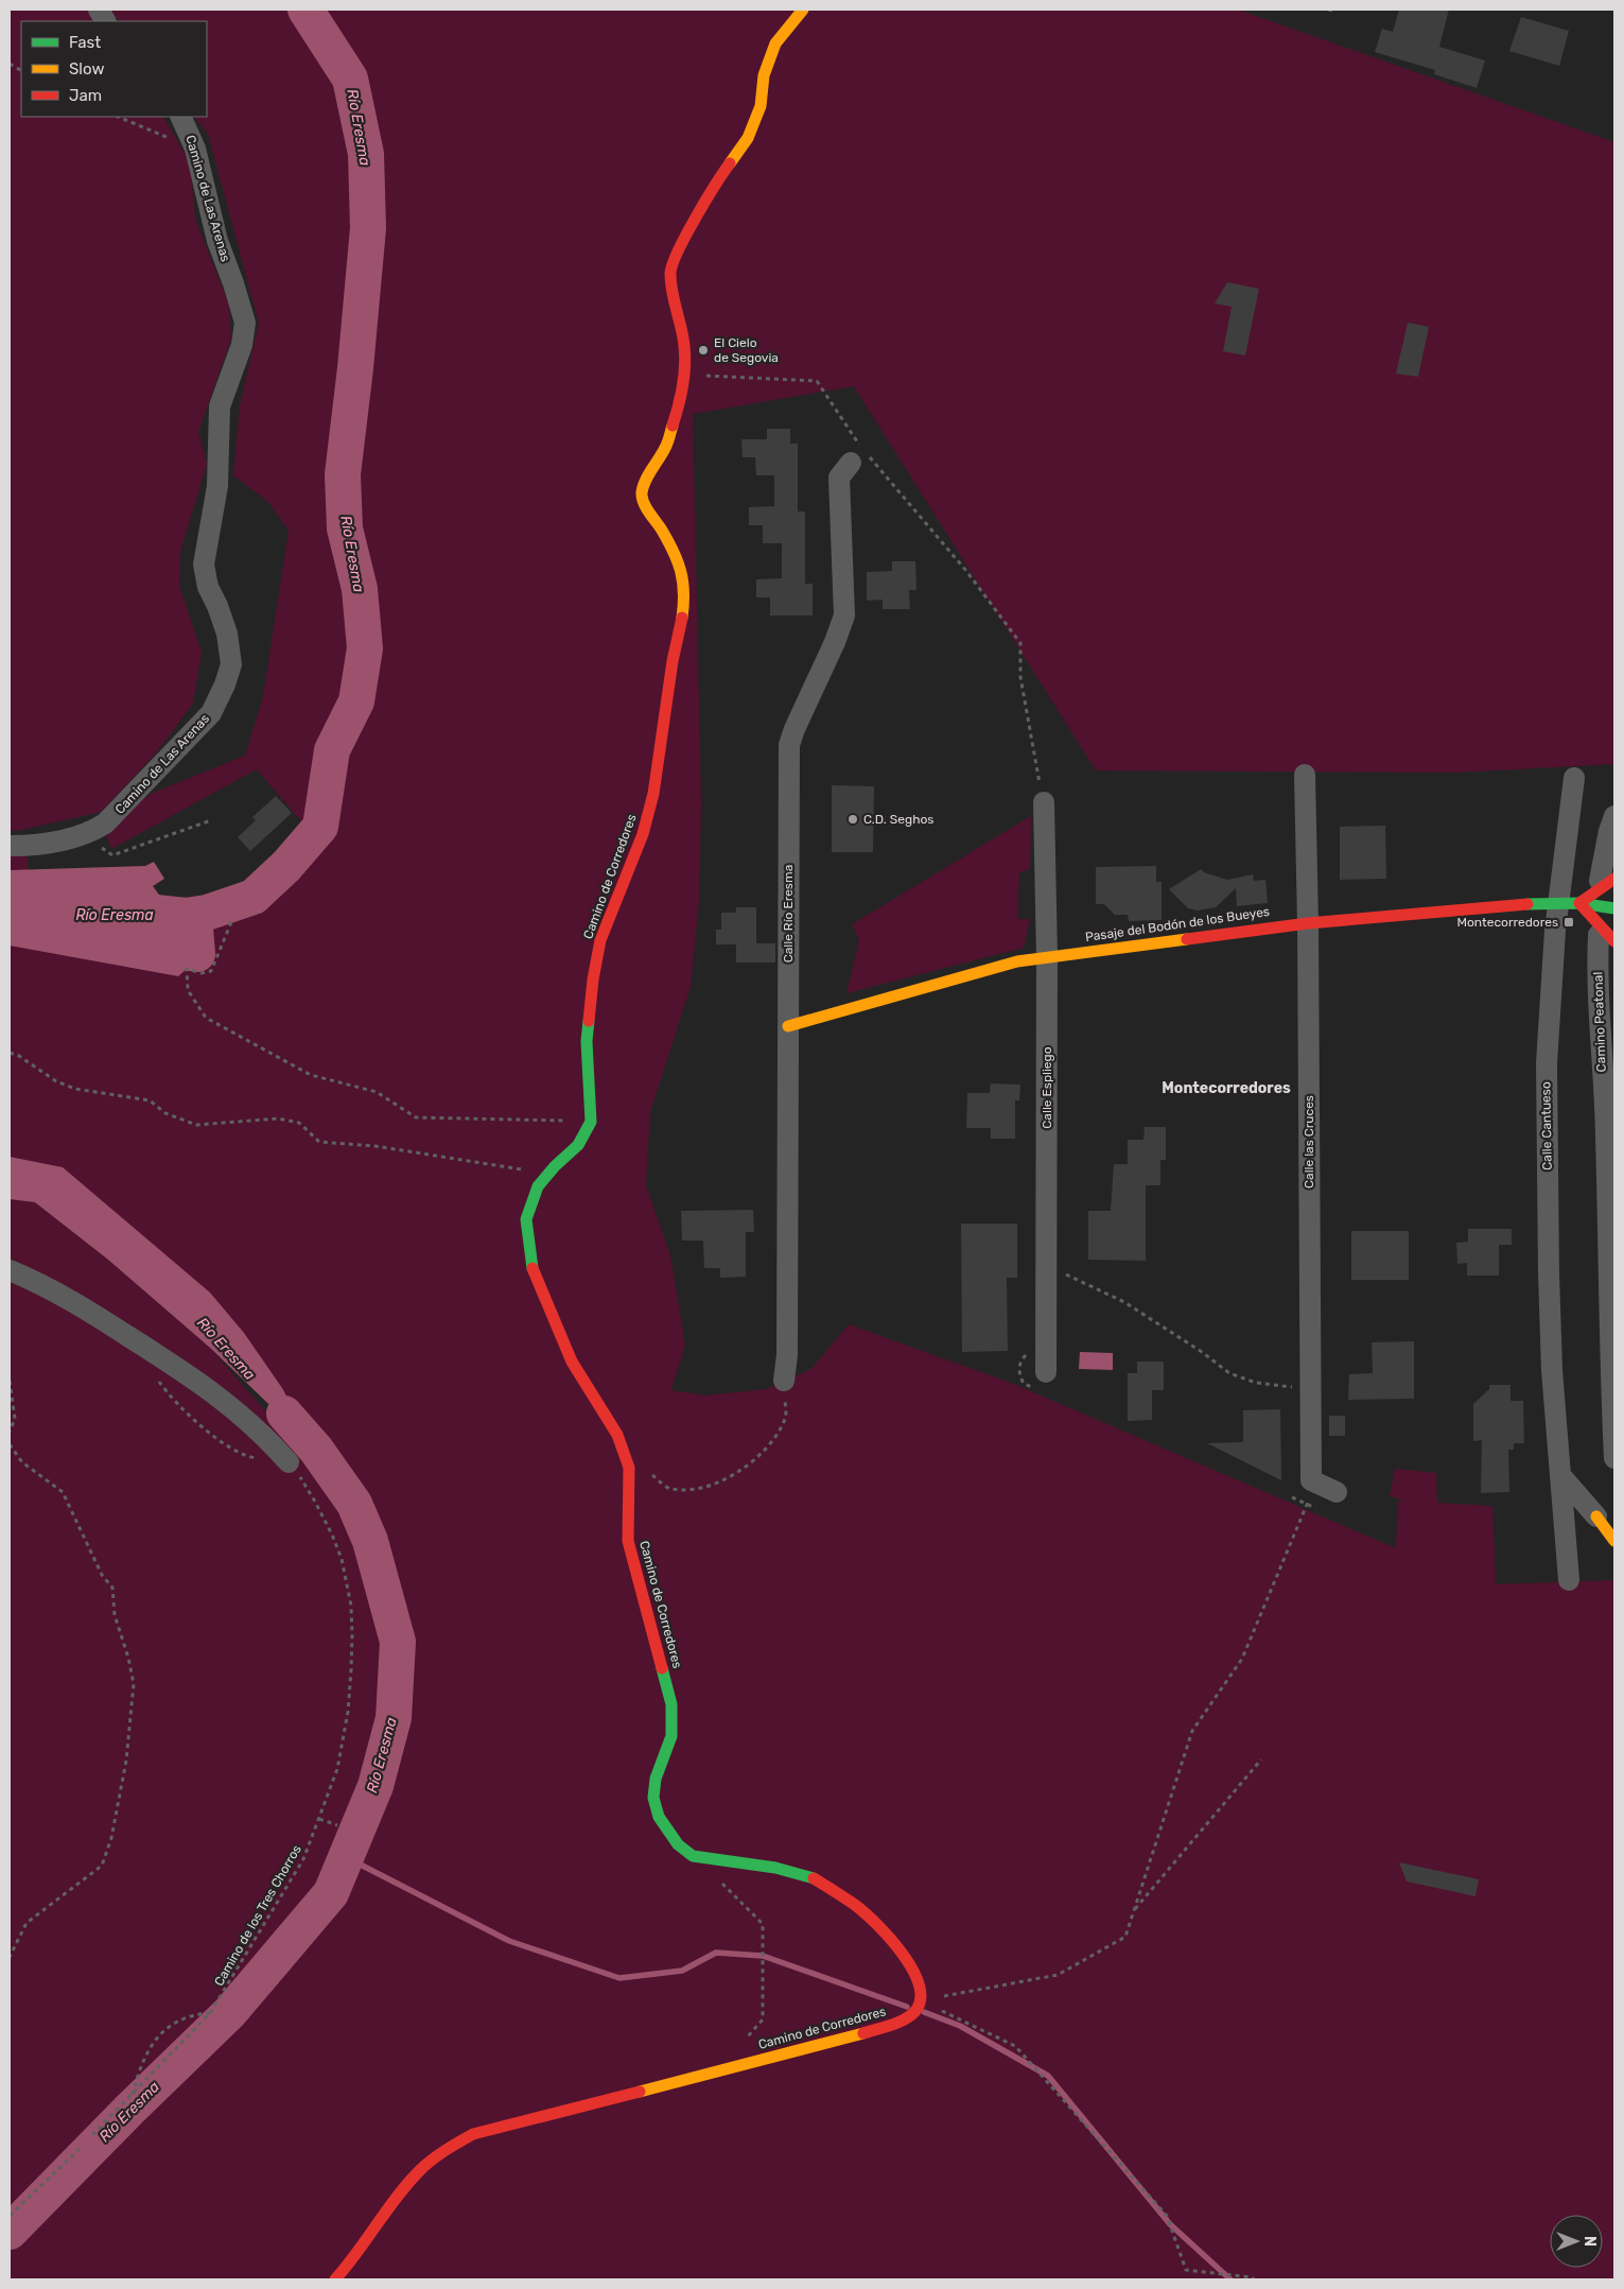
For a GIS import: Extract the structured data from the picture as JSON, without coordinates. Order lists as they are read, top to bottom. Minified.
{"streets":{"street":["Camino de Las Arenas","Camino de Corredores","Calle Río Eresma","Pasaje del Bodón de los Bueyes","Camino Peatonal","Calle Espliego","Calle Cantueso","Calle las Cruces"],"path":["Camino de los Tres Chorros"]},"crossings":[["Calle Río Eresma","Pasaje del Bodón de los Bueyes"],["Pasaje del Bodón de los Bueyes","Calle Espliego"],["Pasaje del Bodón de los Bueyes","Calle Cantueso"],["Pasaje del Bodón de los Bueyes","Calle las Cruces"]],"districts":["Montecorredores"],"water":["Río Eresma"],"places":{"other":["El Cielo de Segovia","C.D. Seghos"],"transit":["Montecorredores"]},"legend":["Fast","Slow","Jam"],"north":"right"}
